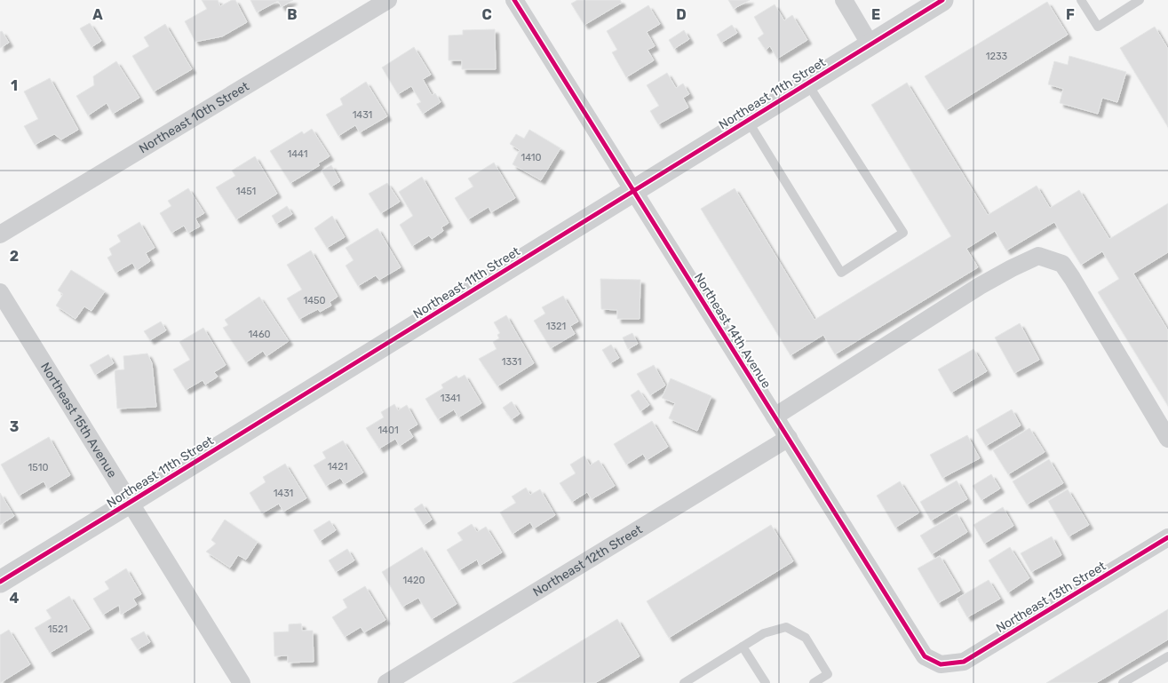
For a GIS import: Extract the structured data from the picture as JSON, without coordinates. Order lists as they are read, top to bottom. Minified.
{"streets":{"street":["Northeast 11th Street","Northeast 10th Street","Northeast 14th Avenue","Northeast 15th Avenue","Northeast 12th Street","Northeast 13th Street"]},"crossings":[["Northeast 11th Street","Northeast 14th Avenue"],["Northeast 11th Street","Northeast 15th Avenue"],["Northeast 14th Avenue","Northeast 12th Street"],["Northeast 14th Avenue","Northeast 13th Street"]],"house_numbers":["1233","1431","1441","1410","1451","1450","1321","1460","1331","1341","1401","1421","1510","1431","1420","1521"],"grid":{"columns":["A","B","C","D","E","F"],"rows":["1","2","3","4"]}}
